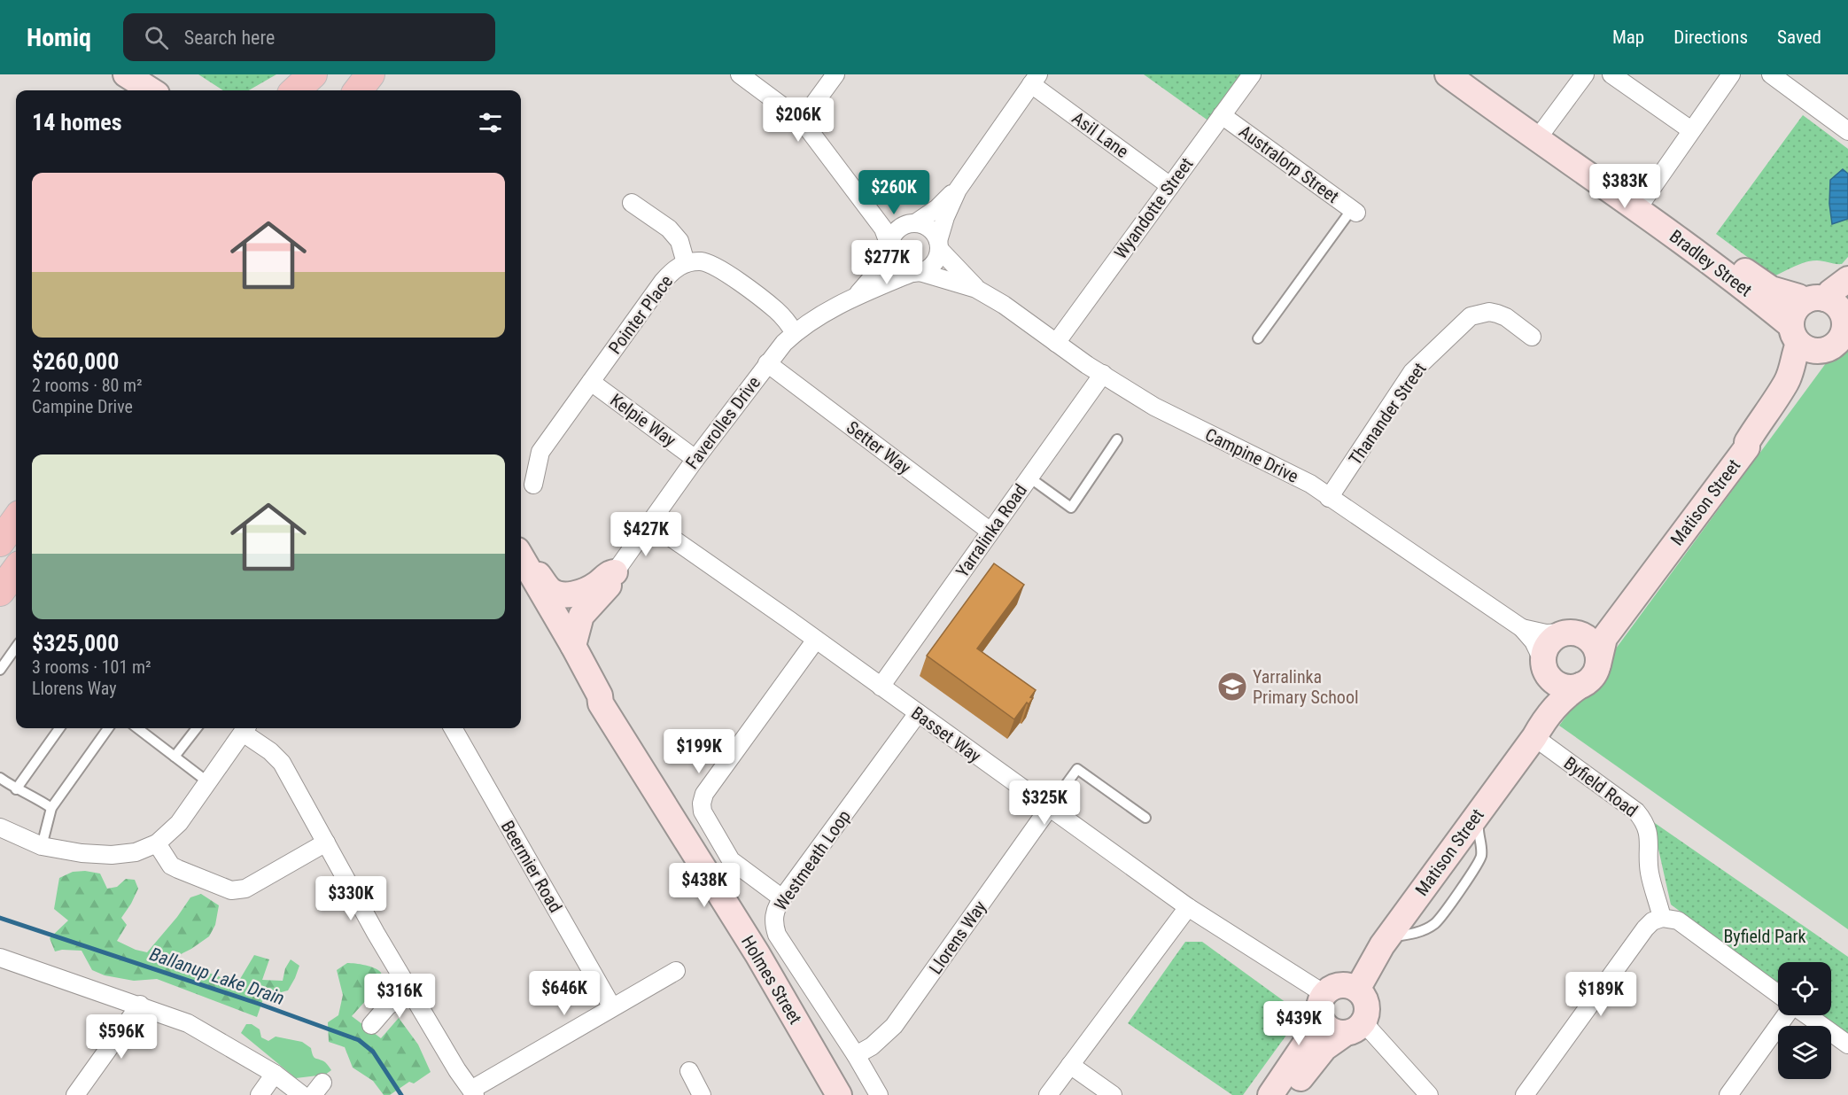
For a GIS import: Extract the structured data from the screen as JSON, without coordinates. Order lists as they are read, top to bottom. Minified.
{"streets":{"street":["Asil Lane","Australorp Street","Wyandotte Street","Bradley Street","Pointer Place","Thanander Street","Kelpie Way","Faverolles Drive","Setter Way","Campine Drive","Matison Street","Yarralinka Road","Basset Way","Byfield Road","Westmeath Loop","Beermier Road","Llorens Way","Holmes Street"]},"crossings":[["Asil Lane","Wyandotte Street"],["Australorp Street","Wyandotte Street"],["Wyandotte Street","Campine Drive"],["Bradley Street","Matison Street"],["Pointer Place","Kelpie Way"],["Pointer Place","Faverolles Drive"],["Thanander Street","Campine Drive"],["Kelpie Way","Faverolles Drive"],["Faverolles Drive","Setter Way"],["Faverolles Drive","Campine Drive"],["Faverolles Drive","Basset Way"],["Setter Way","Yarralinka Road"],["Campine Drive","Matison Street"],["Campine Drive","Yarralinka Road"],["Matison Street","Basset Way"],["Matison Street","Byfield Road"],["Yarralinka Road","Basset Way"],["Basset Way","Westmeath Loop"],["Basset Way","Llorens Way"],["Westmeath Loop","Llorens Way"]],"water":["Ballanup Lake Drain"],"parks":["Byfield Park"],"places":{"school or university":["Yarralinka Primary School"]},"page":{"header":"Homiq","search":"Search here","nav":["Map","Directions","Saved"],"heading":"14 homes","price":["$206K","$383K","$260K","$277K","$427K","$199K","$325K","$438K","$330K","$646K","$189K","$316K","$439K","$596K"],"list":[{"name":"$260,000","note":"2 rooms · 80 m² · Campine Drive"},{"name":"$325,000","note":"3 rooms · 101 m² · Llorens Way"}]}}
